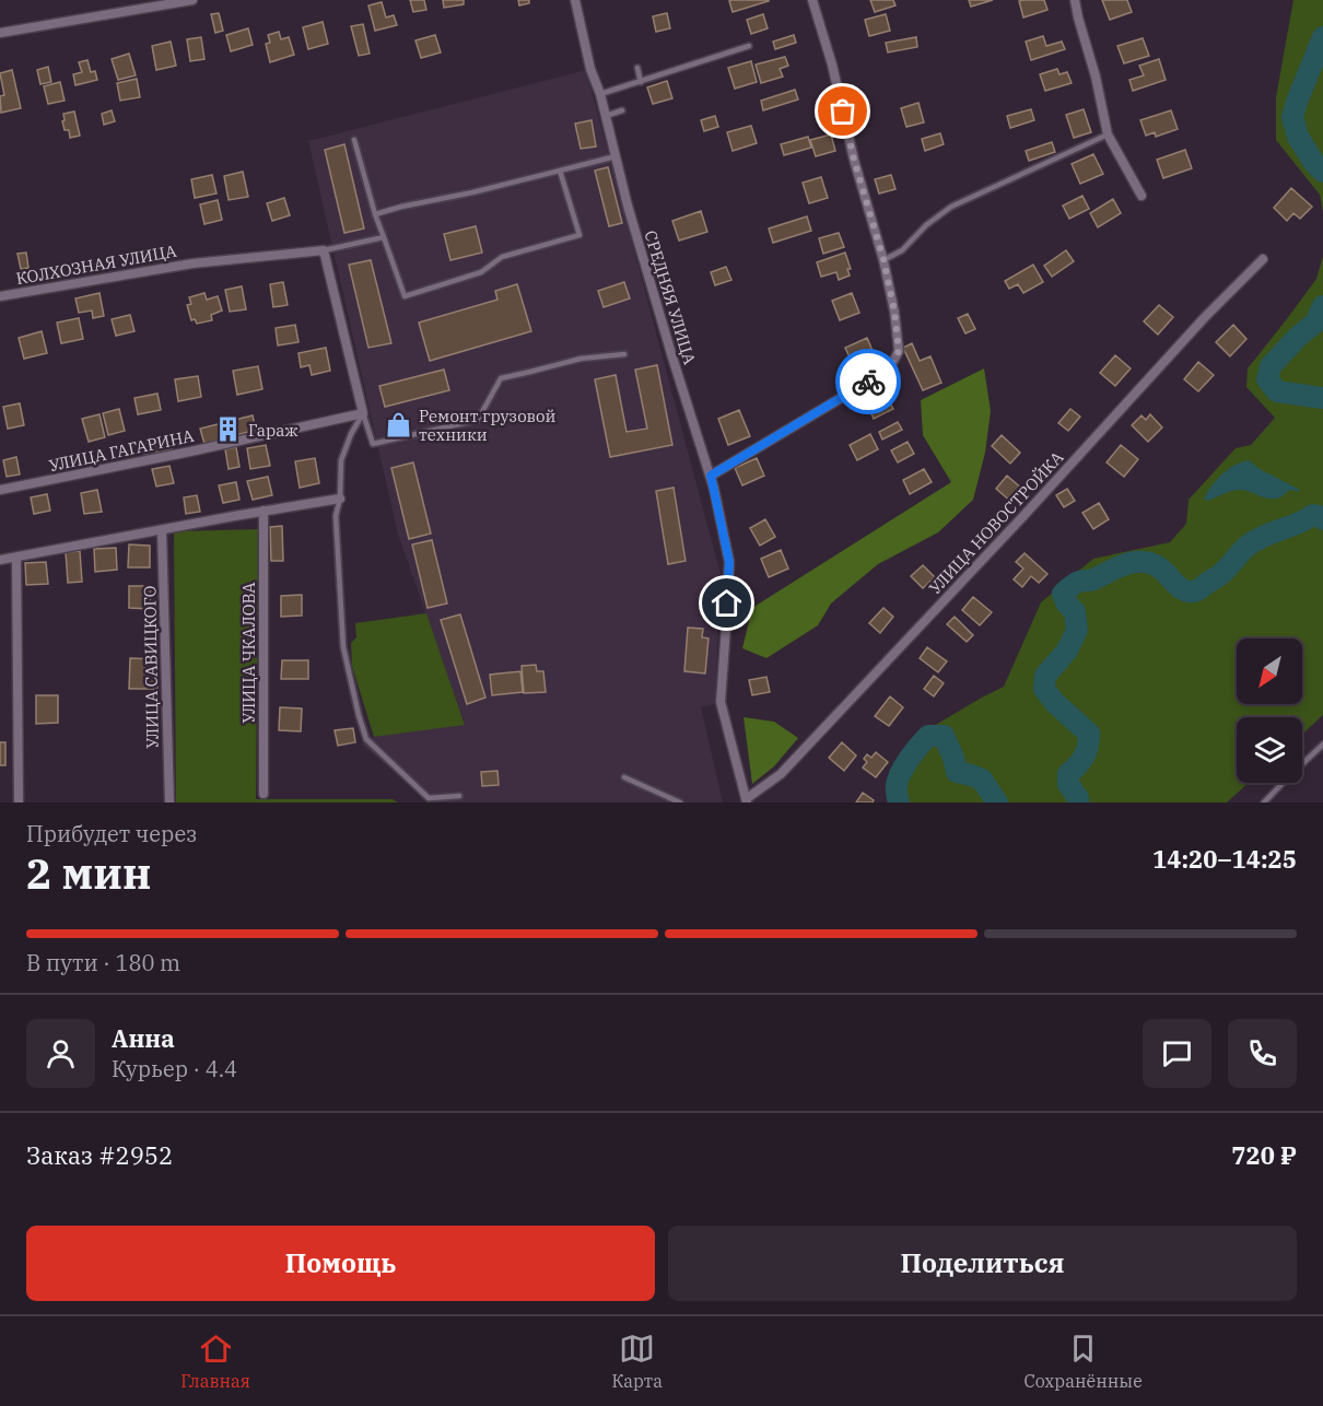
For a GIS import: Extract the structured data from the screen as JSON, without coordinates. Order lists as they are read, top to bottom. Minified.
{"streets":{"street":["КОЛХОЗНАЯ УЛИЦА","СРЕДНЯЯ УЛИЦА","УЛИЦА ГАГАРИНА","УЛИЦА НОВОСТРОЙКА","УЛИЦА ЧКАЛОВА","УЛИЦА САВИЦКОГО"]},"crossings":[["СРЕДНЯЯ УЛИЦА","УЛИЦА НОВОСТРОЙКА"]],"places":{"shop":["Ремонт грузовой техники"],"building":["Гараж"]},"north":"bottom left","page":{"heading":["2 мин","Прибудет через","14:20–14:25"],"panel":["Анна","Курьер · 4.4","Заказ #2952","720 ₽"],"bar":"В пути · 180 m","buttons":["Помощь","Поделиться"],"tabs":["Главная","Карта","Сохранённые"]}}
